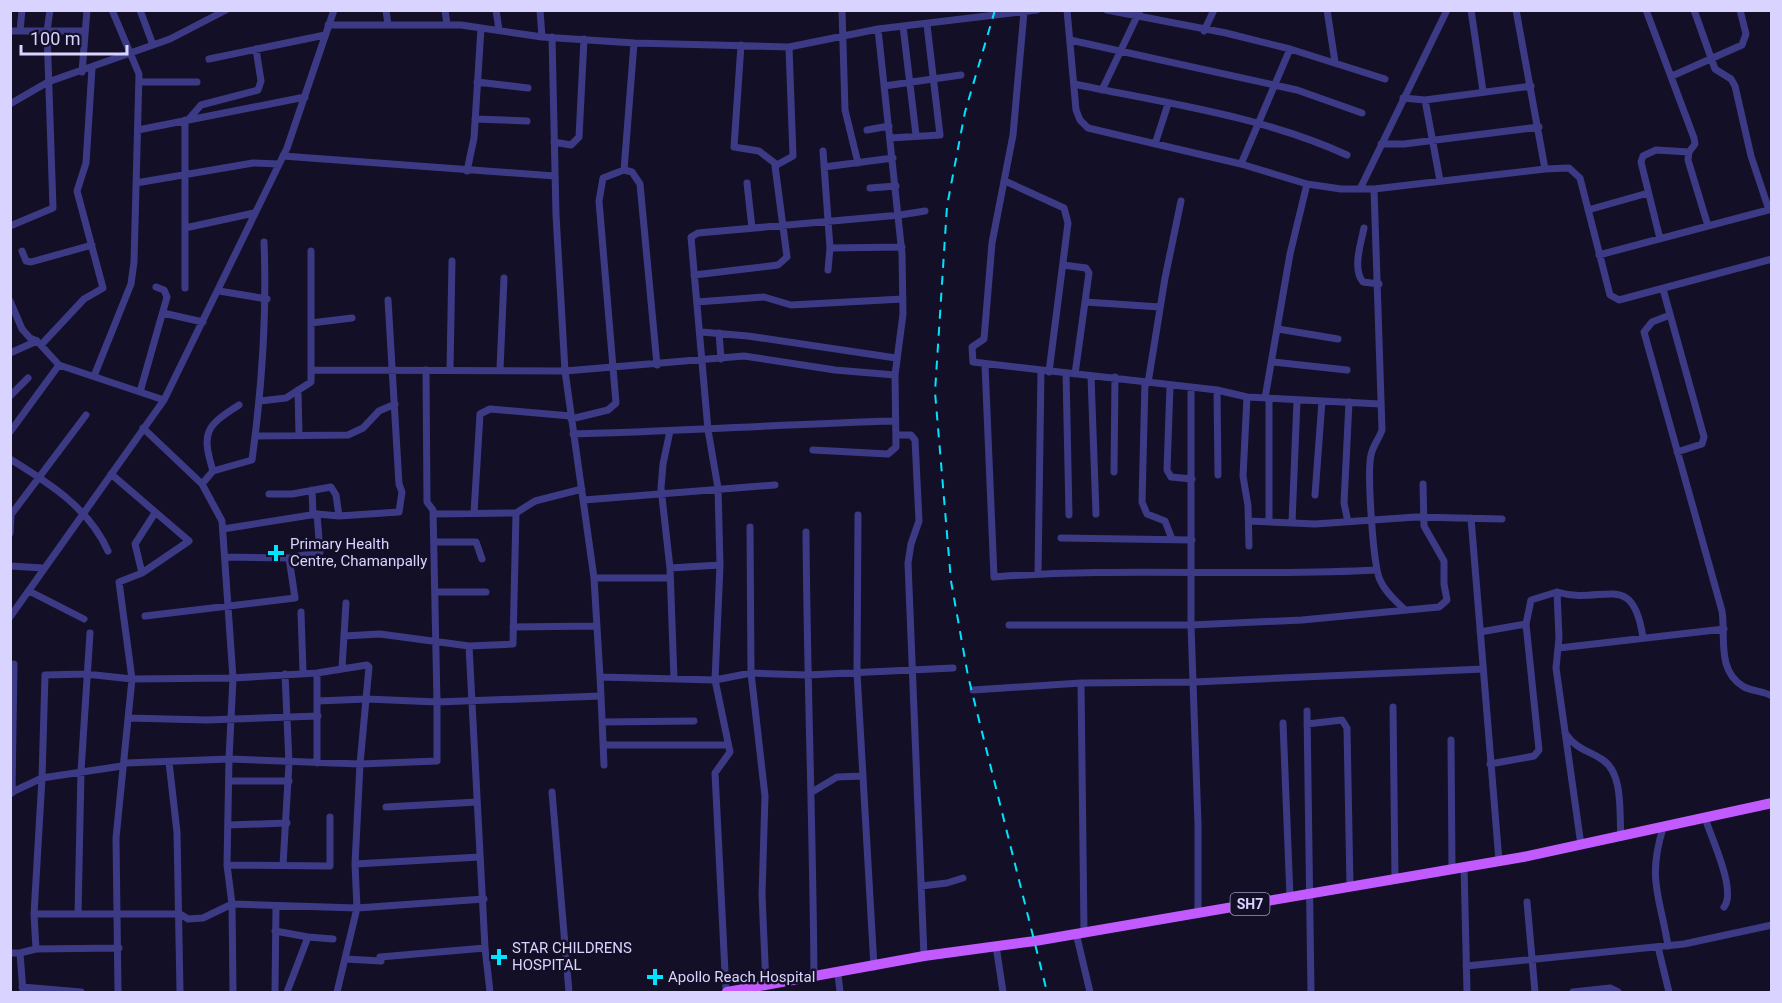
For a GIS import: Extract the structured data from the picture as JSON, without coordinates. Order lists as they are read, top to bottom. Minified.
{"streets":{"main road":["SH7"]},"places":{"health":["Primary Health Centre, Chamanpally","STAR CHILDRENS HOSPITAL","Apollo Reach Hospital"]},"scale_bar":"100 m"}
